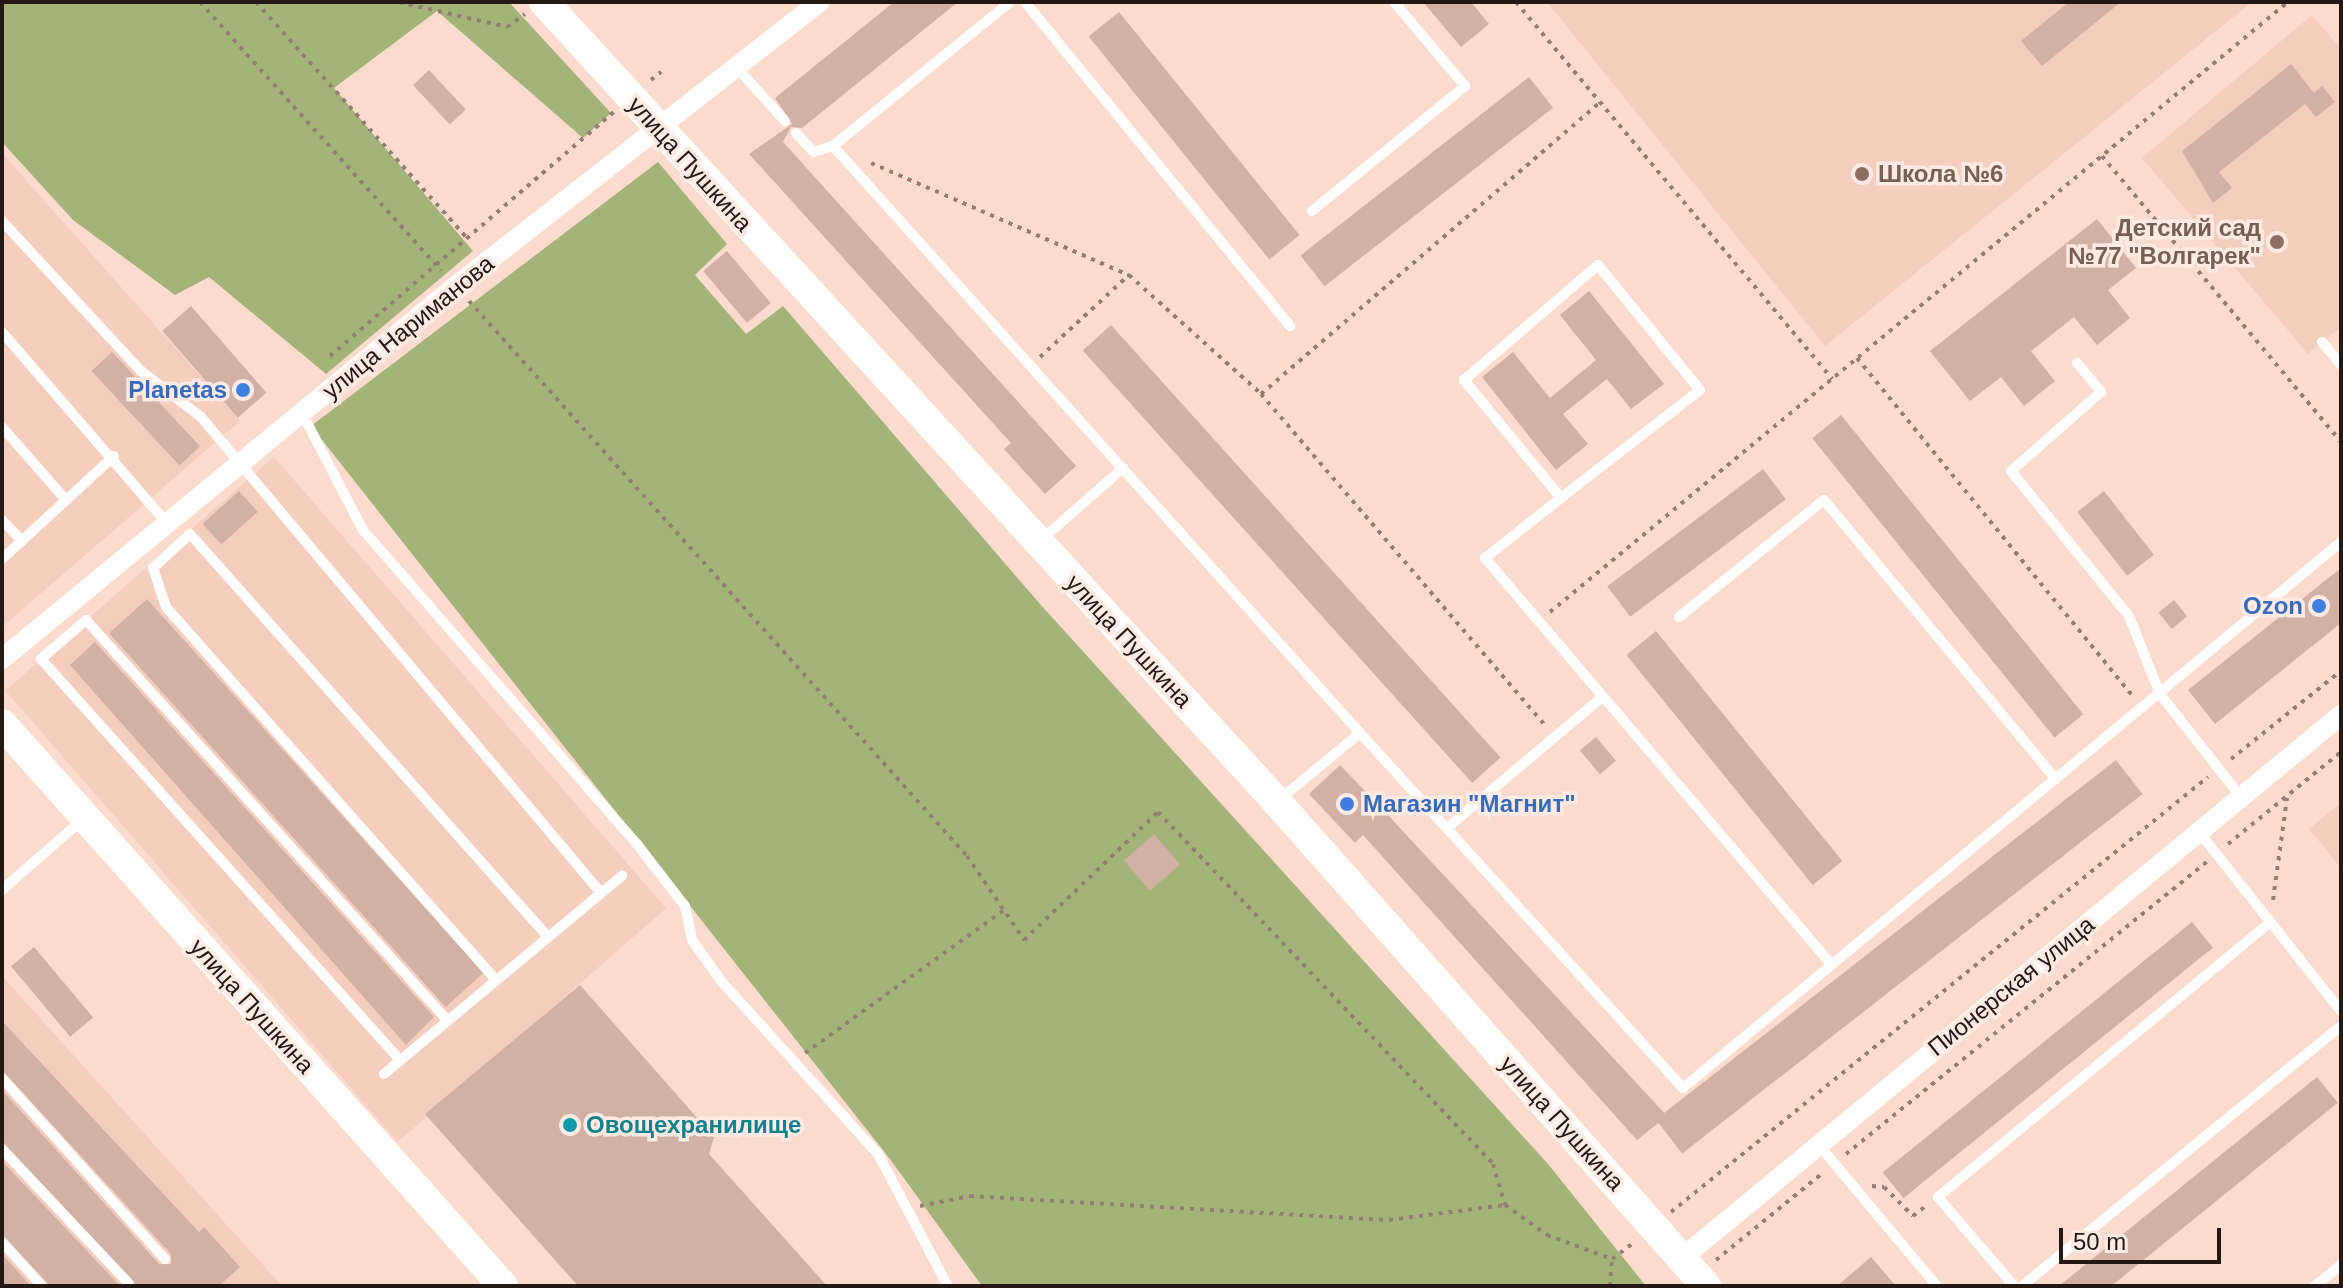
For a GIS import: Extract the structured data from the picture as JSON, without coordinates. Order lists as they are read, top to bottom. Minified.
{"streets":{"street":["улица Пушкина","улица Нариманова","Пионерская улица"]},"crossings":[["улица Пушкина","улица Нариманова"],["улица Пушкина","Пионерская улица"]],"places":["Школа №6","Детский сад №77 \"Волгарек\"","Planetas","Ozon","Магазин \"Магнит\"","Овощехранилище"],"scale_bar":"50 m"}
